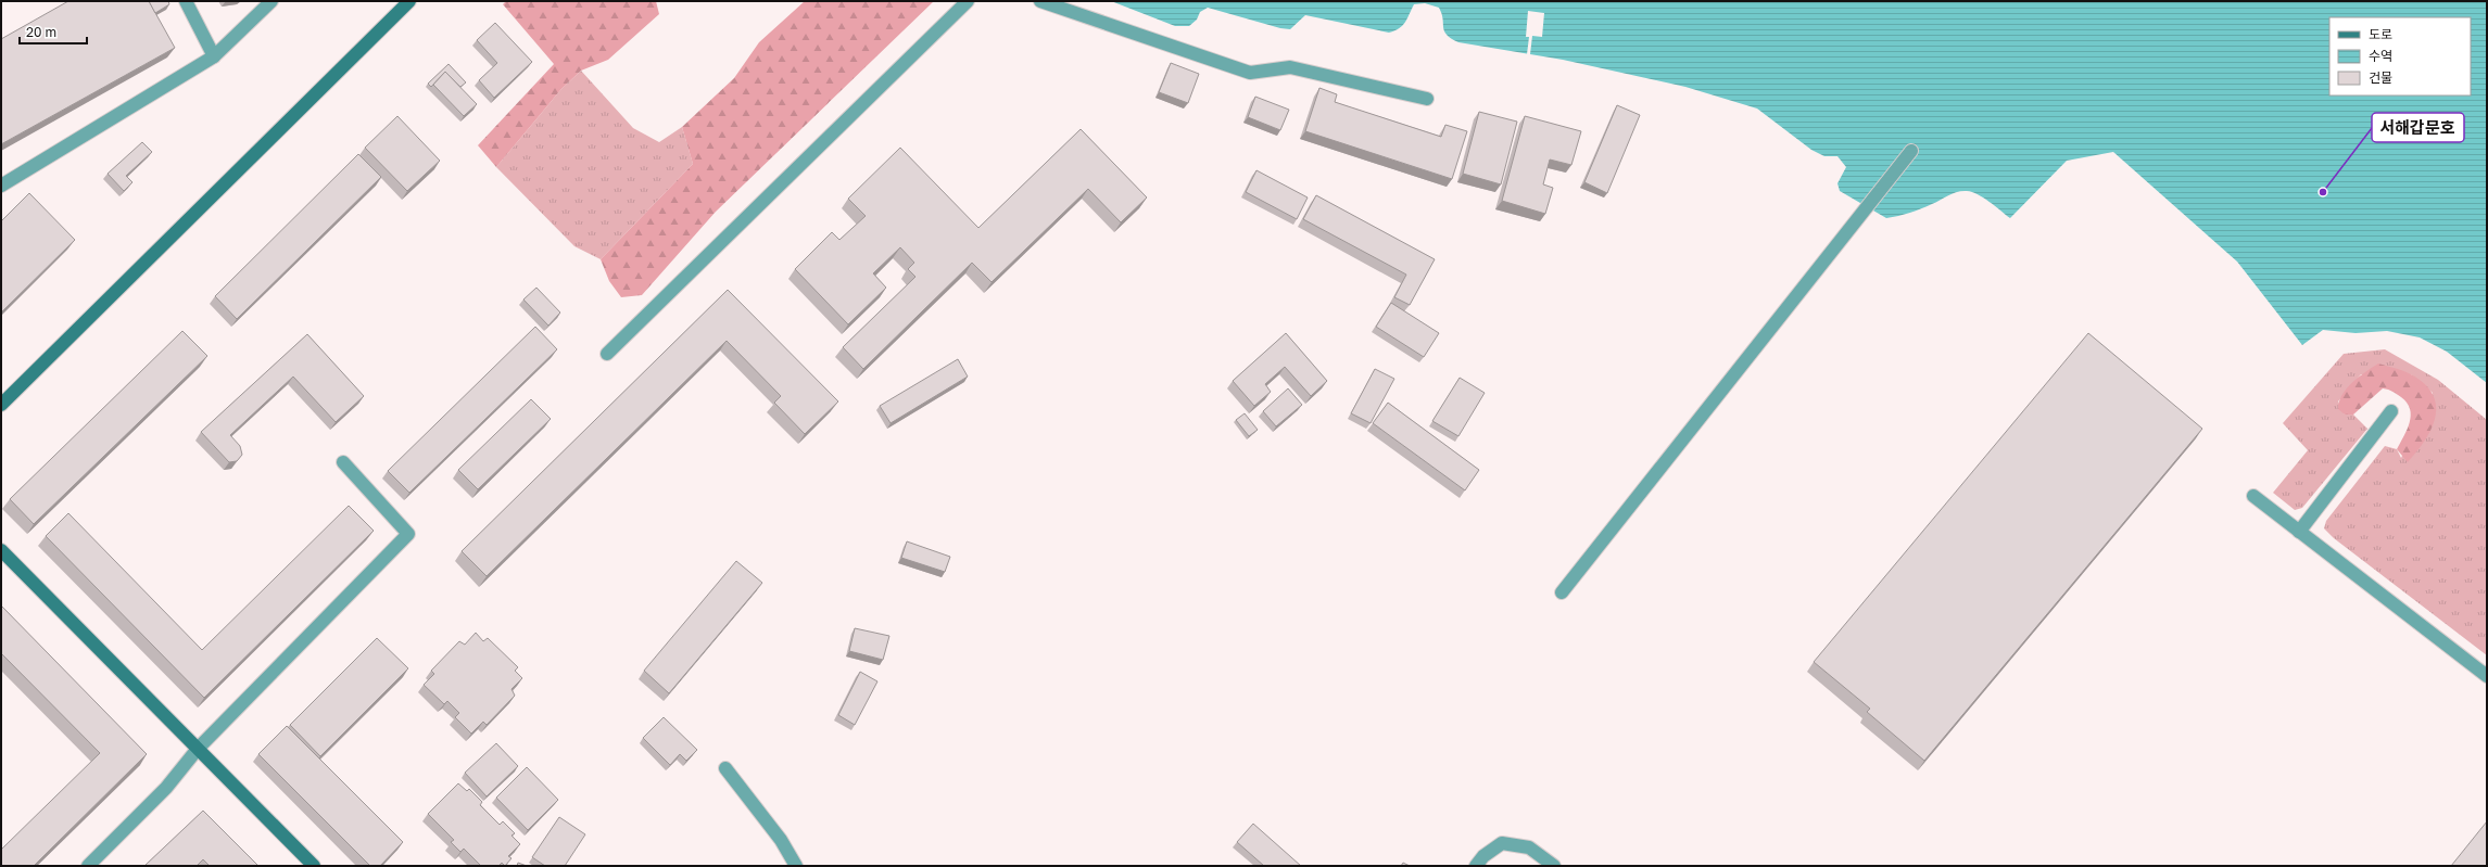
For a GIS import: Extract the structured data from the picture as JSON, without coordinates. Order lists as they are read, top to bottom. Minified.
{"places":["서해갑문호"],"legend":["도로","수역","건물"],"scale_bar":"20 m"}
